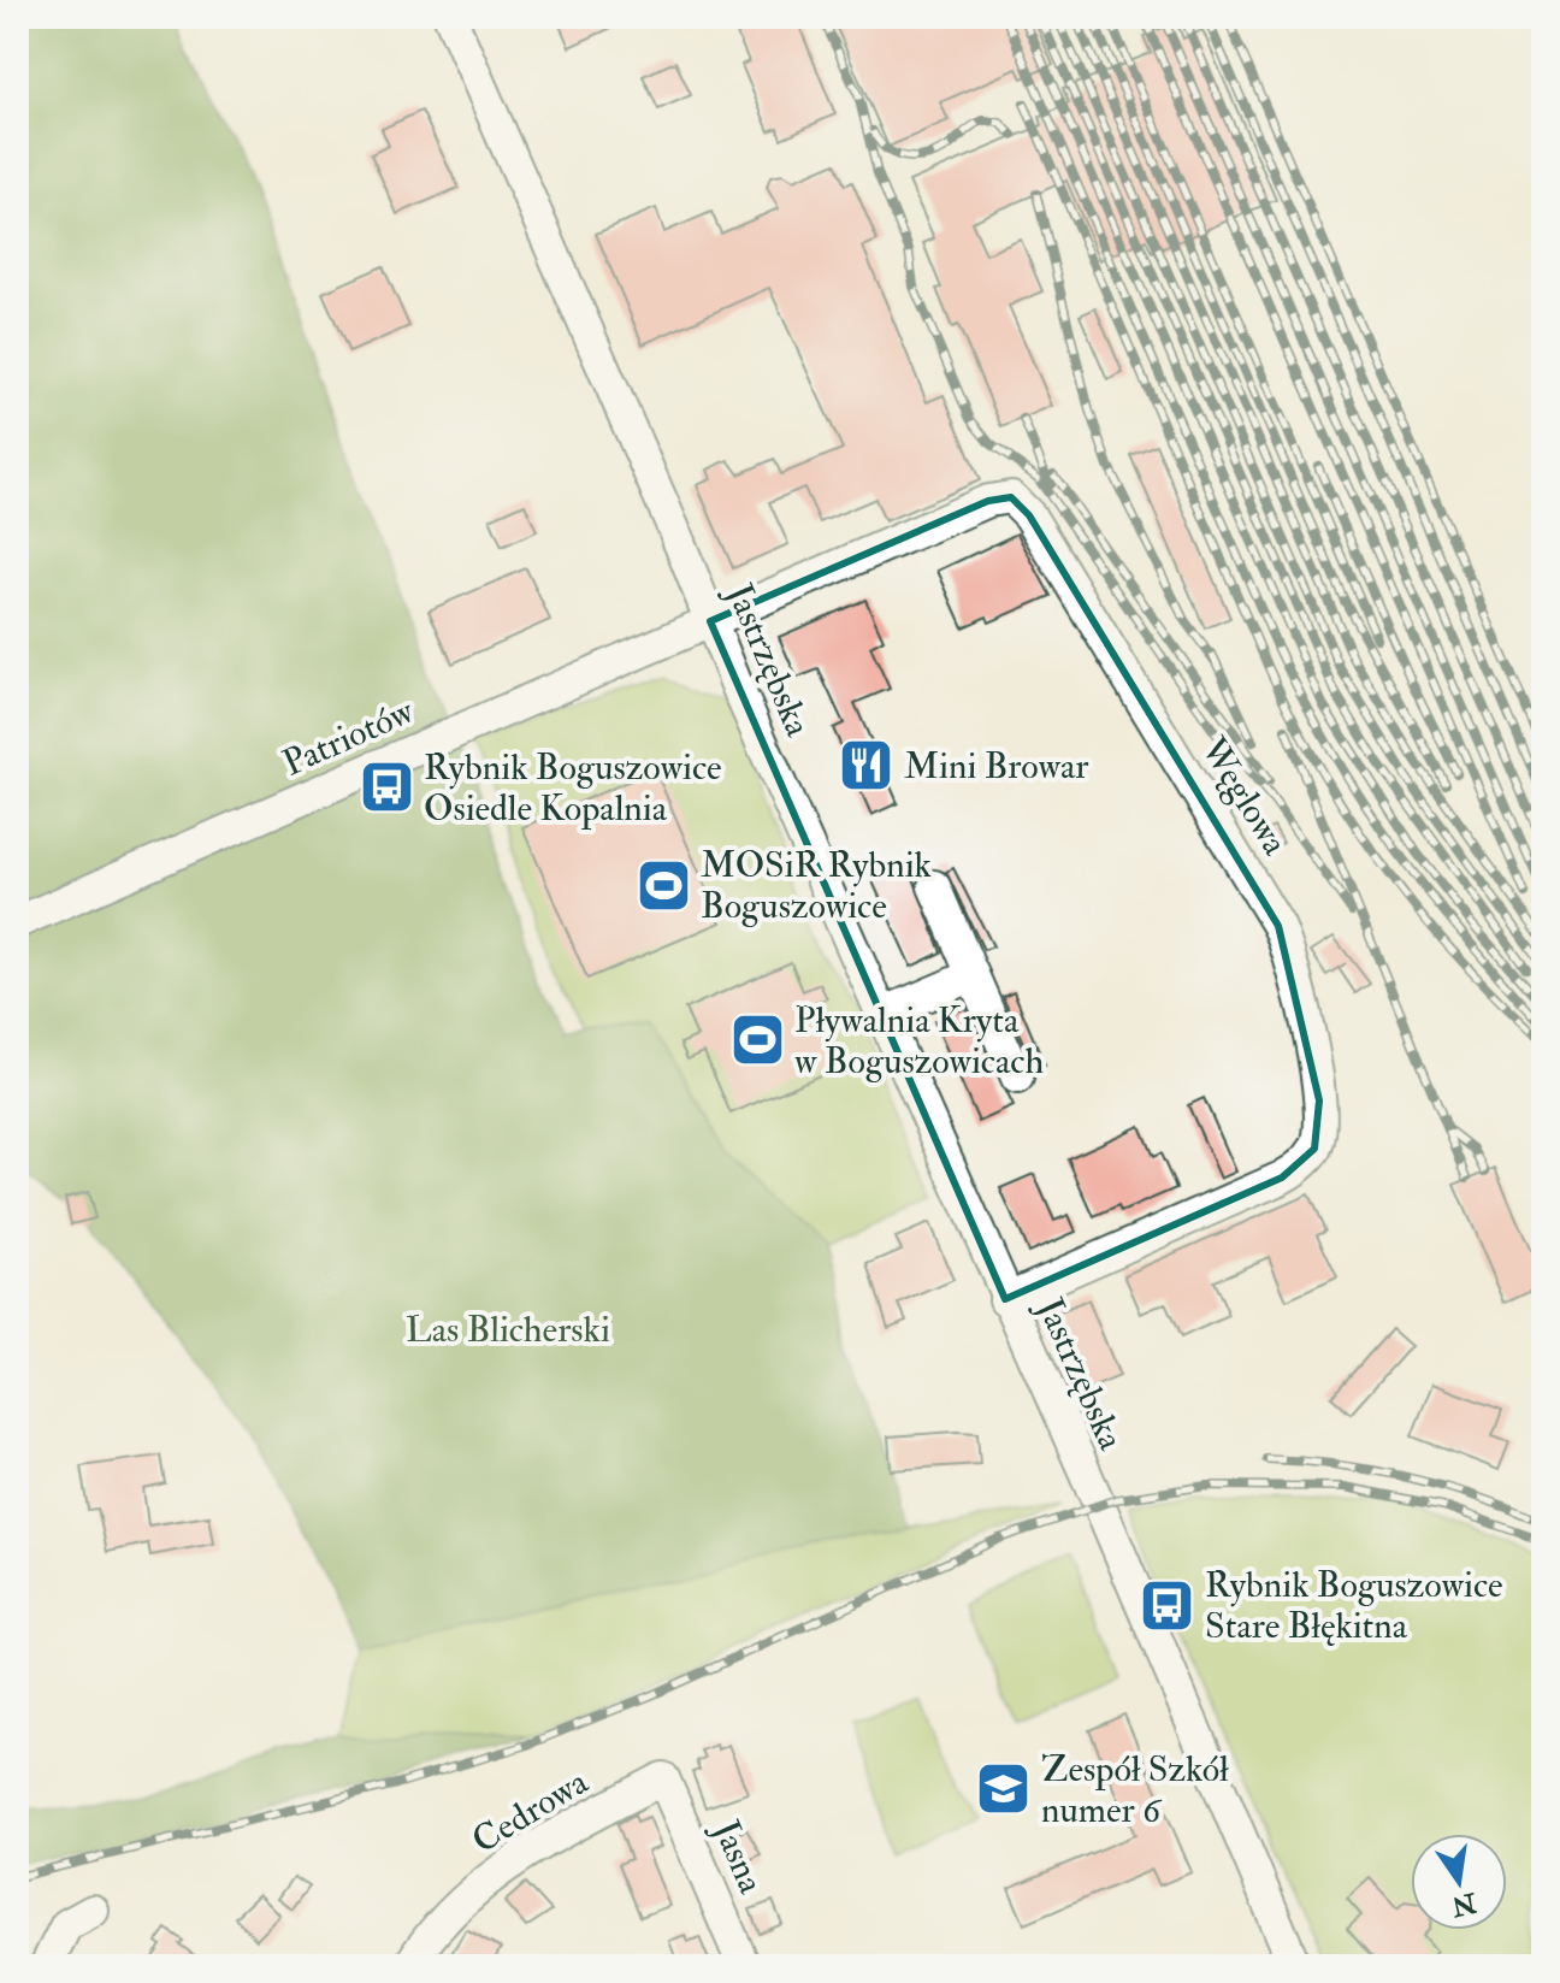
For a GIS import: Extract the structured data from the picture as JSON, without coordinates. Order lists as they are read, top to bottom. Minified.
{"streets":{"street":["Jastrzębska","Patriotów","Węglowa","Cedrowa","Jasna"]},"crossings":[["Jastrzębska","Patriotów"],["Jastrzębska","Węglowa"],["Patriotów","Węglowa"],["Cedrowa","Jasna"]],"parks":["Las Blicherski"],"places":{"restaurant":["Mini Browar"],"bus stop":["Rybnik Boguszowice Osiedle Kopalnia","Rybnik Boguszowice Stare Błękitna"],"sports":["MOSiR Rybnik Boguszowice","Pływalnia Kryta w Boguszowicach"],"school or university":["Zespół Szkół numer 6"]},"north":"bottom"}
